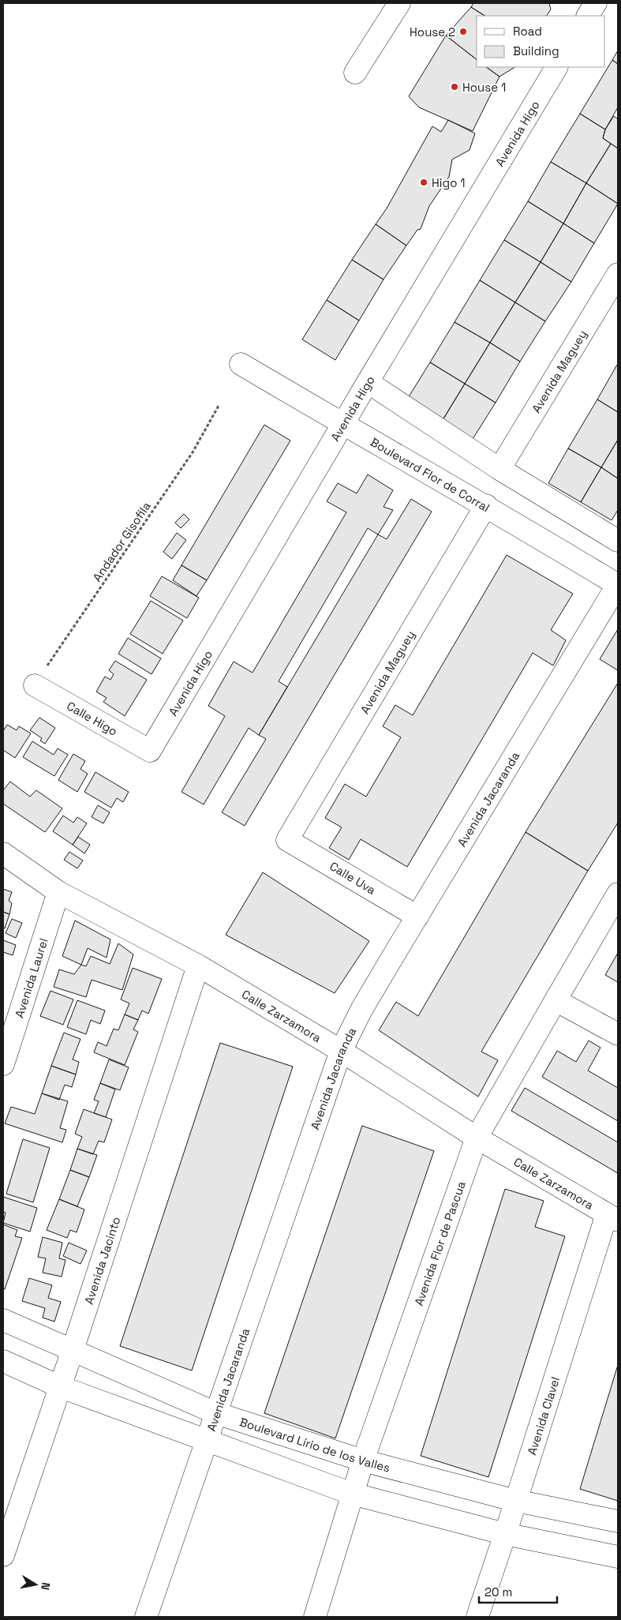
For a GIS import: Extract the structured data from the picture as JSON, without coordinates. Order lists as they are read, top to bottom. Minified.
{"streets":{"street":["Avenida Higo","Avenida Maguey","Boulevard Flor de Corral","Calle Higo","Avenida Jacaranda","Calle Uva","Avenida Laurel","Calle Zarzamora","Avenida Flor de Pascua","Avenida Jacinto","Avenida Clavel","Boulevard Lírio de los Valles"],"path":["Andador Gisofila"]},"crossings":[["Avenida Higo","Boulevard Flor de Corral"],["Avenida Higo","Calle Higo"],["Avenida Maguey","Boulevard Flor de Corral"],["Avenida Maguey","Calle Uva"],["Boulevard Flor de Corral","Avenida Jacaranda"],["Andador Gisofila","Calle Higo"],["Avenida Jacaranda","Calle Uva"],["Avenida Jacaranda","Calle Zarzamora"],["Avenida Jacaranda","Boulevard Lírio de los Valles"],["Avenida Laurel","Calle Zarzamora"],["Calle Zarzamora","Avenida Flor de Pascua"],["Calle Zarzamora","Avenida Jacinto"],["Calle Zarzamora","Avenida Clavel"],["Avenida Flor de Pascua","Boulevard Lírio de los Valles"],["Avenida Jacinto","Boulevard Lírio de los Valles"],["Avenida Clavel","Boulevard Lírio de los Valles"]],"places":["House 2","House 1","Higo 1"],"legend":["Road","Building"],"scale_bar":"20 m","north":"right"}
